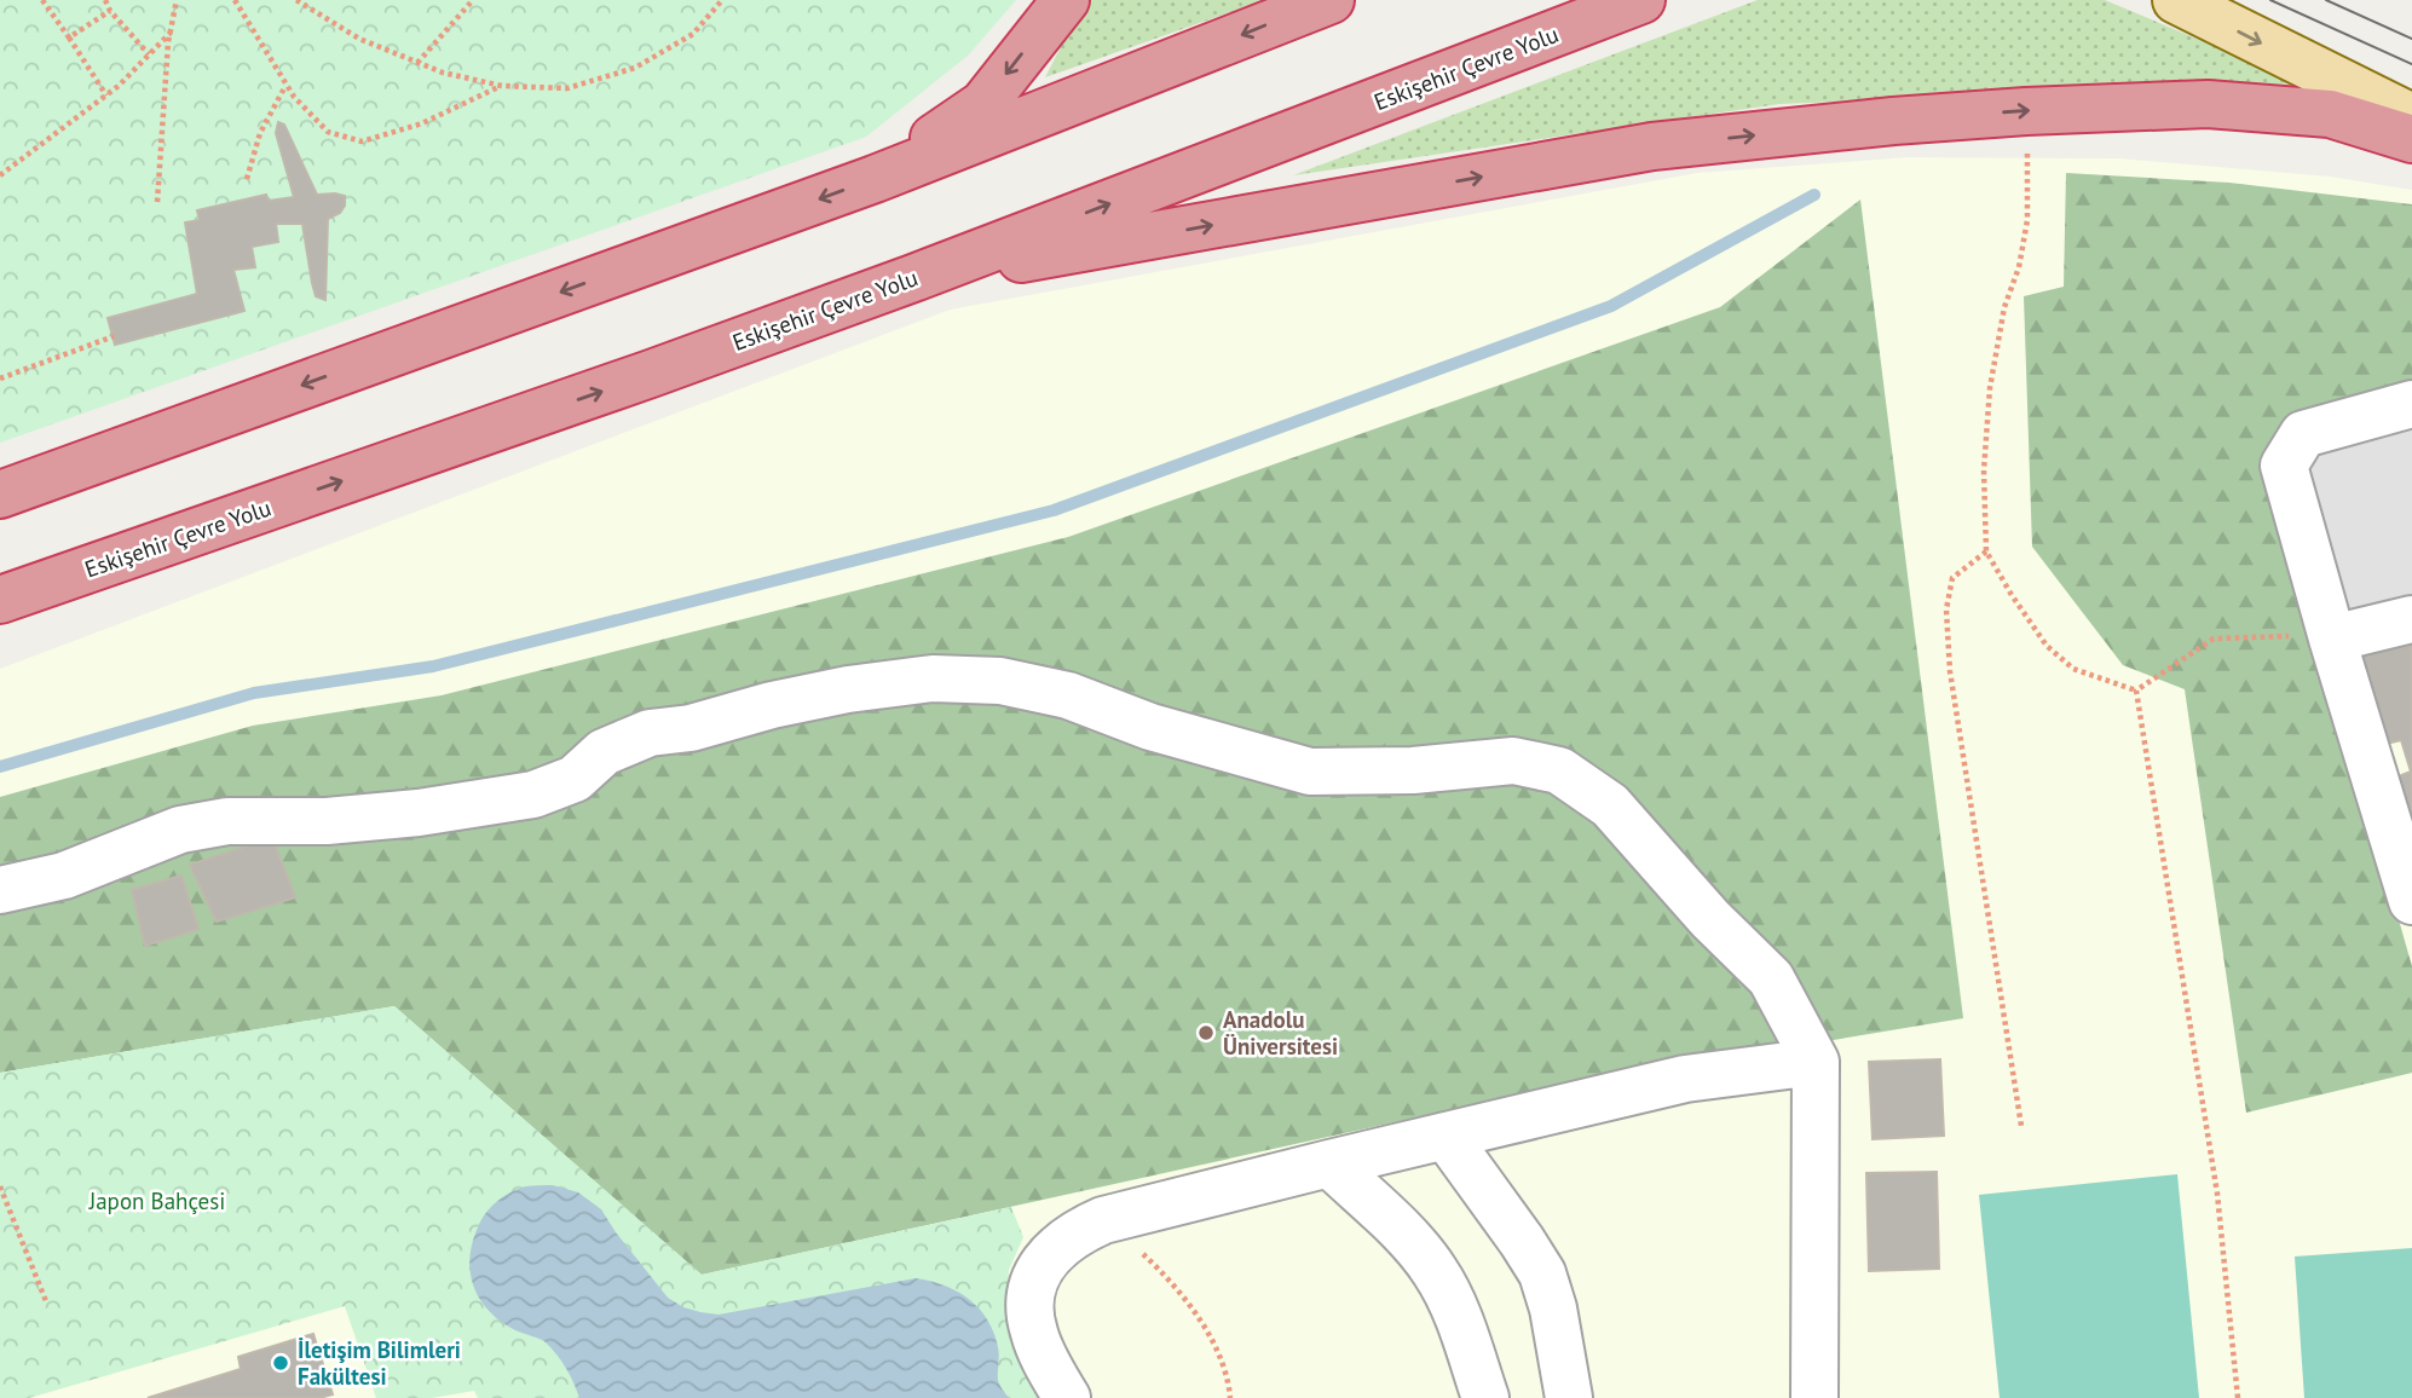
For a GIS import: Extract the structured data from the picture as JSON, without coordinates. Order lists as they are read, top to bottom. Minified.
{"streets":{"highway":["Eskişehir Çevre Yolu"]},"parks":["Japon Bahçesi"],"places":["Anadolu Üniversitesi","İletişim Bilimleri Fakültesi"]}
